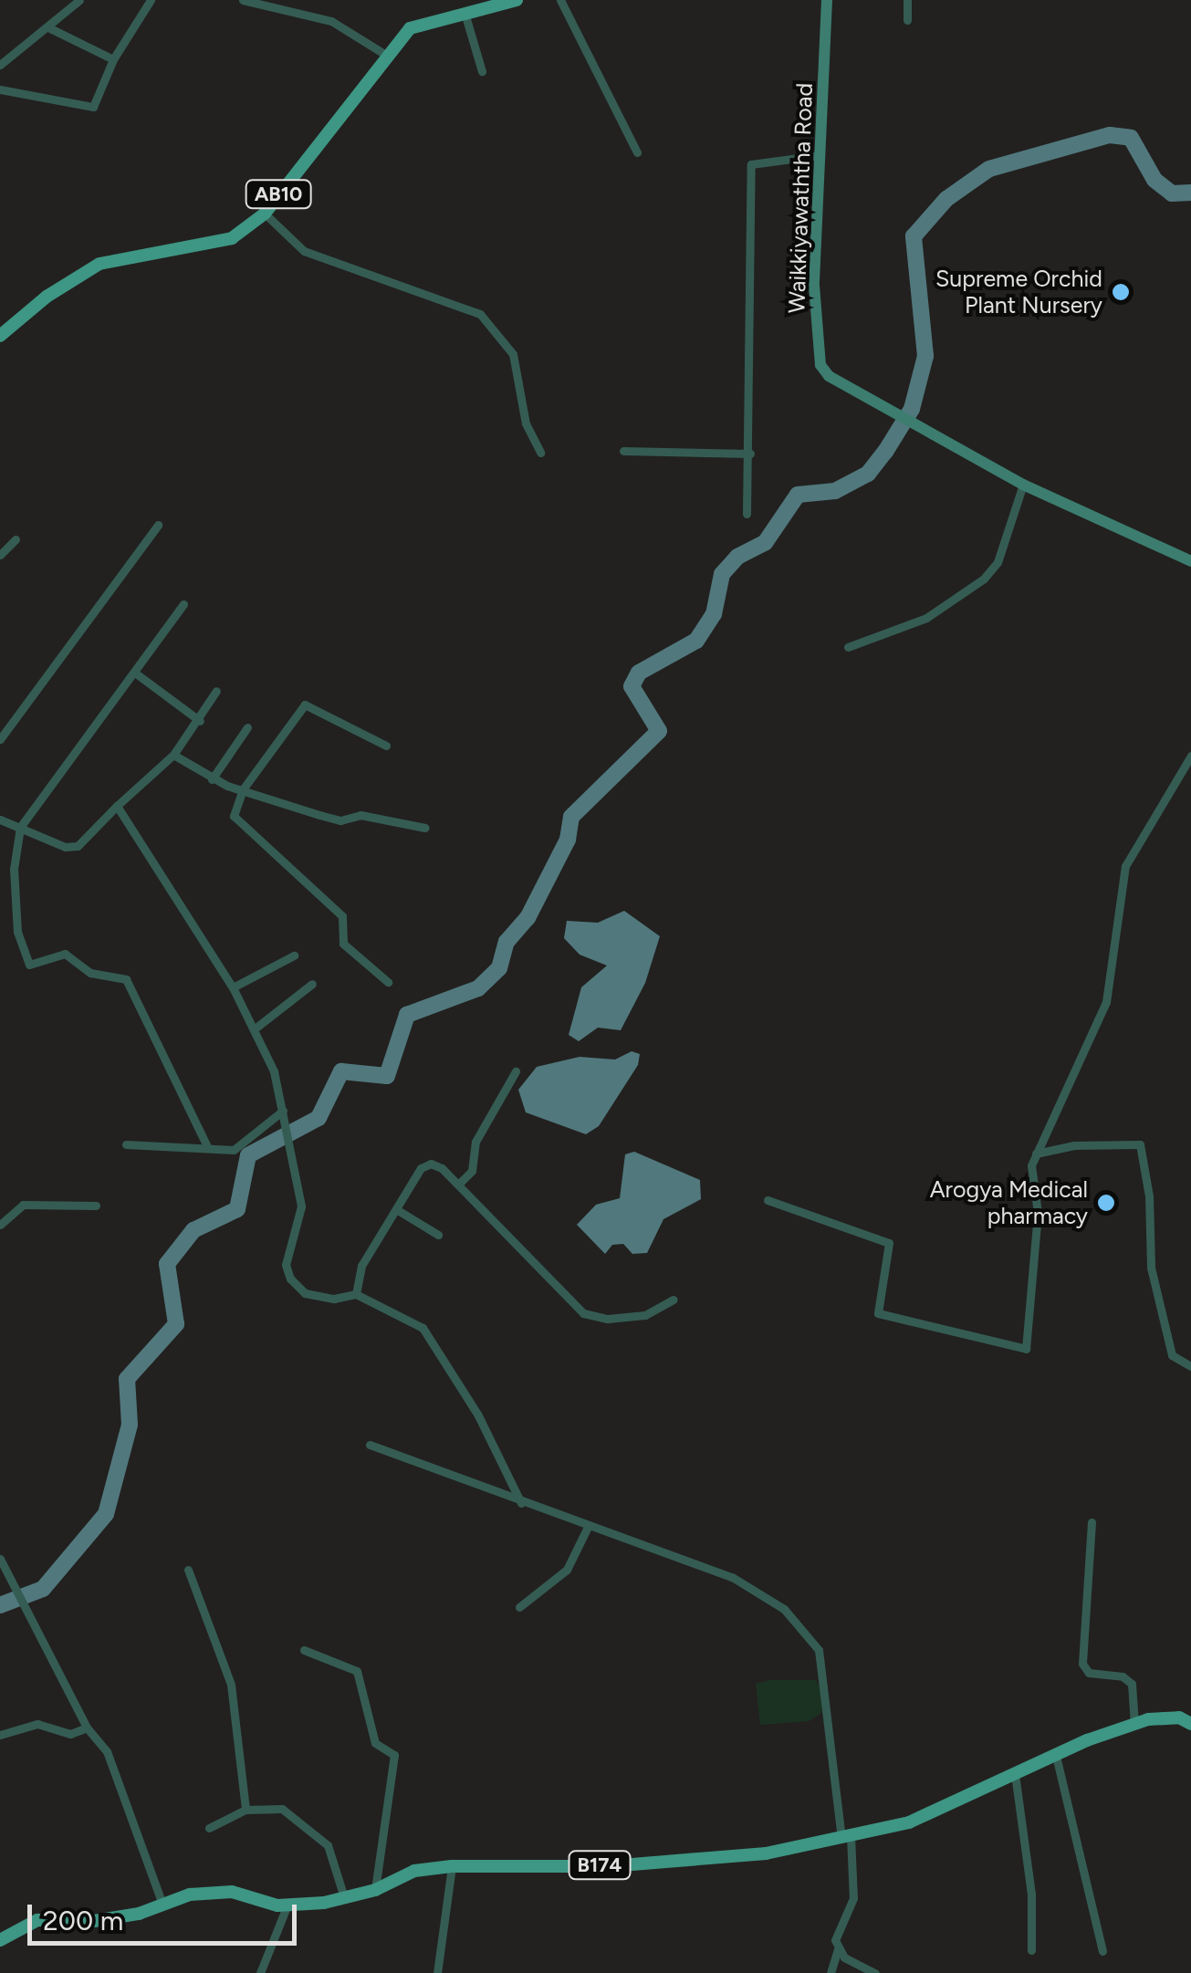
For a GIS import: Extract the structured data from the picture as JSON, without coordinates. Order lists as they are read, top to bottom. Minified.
{"streets":{"main road":["AB10","B174"],"street":["Waikkiyawaththa Road"]},"places":["Supreme Orchid Plant Nursery","Arogya Medical pharmacy"],"scale_bar":"200 m"}
